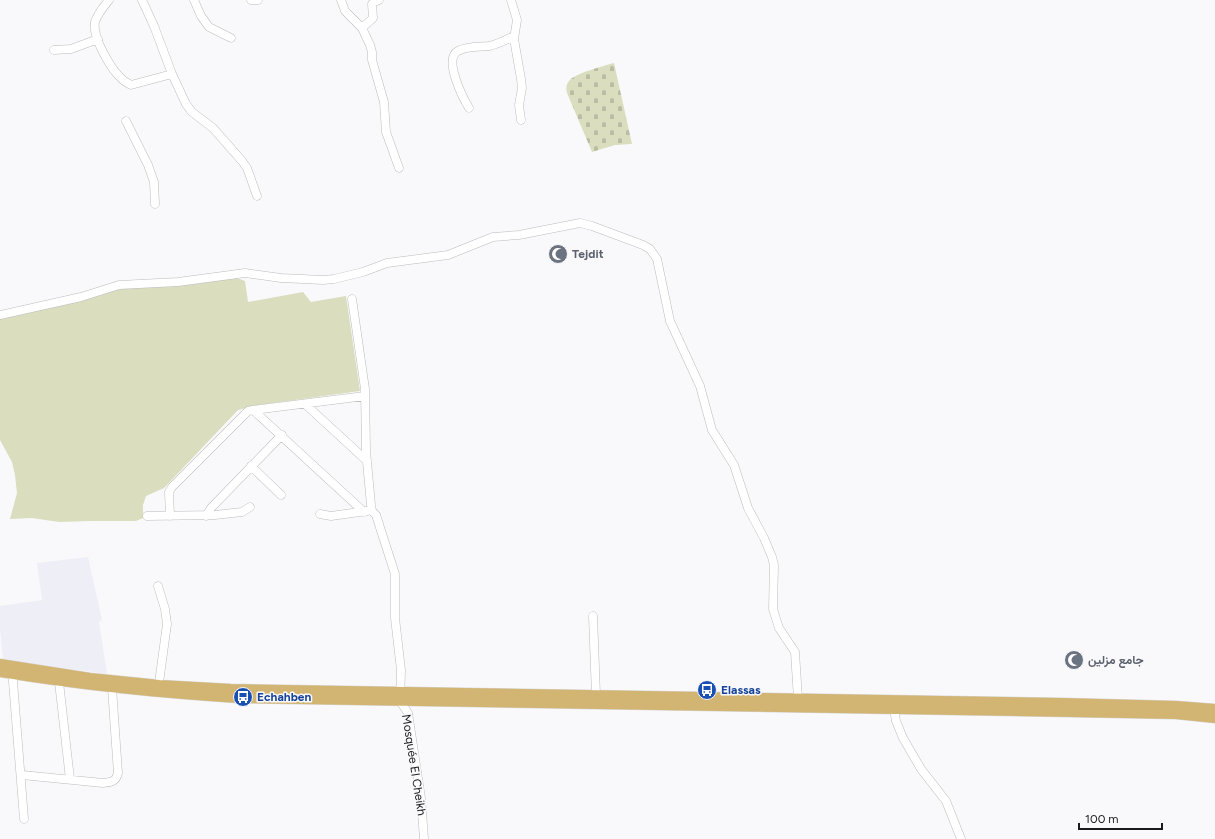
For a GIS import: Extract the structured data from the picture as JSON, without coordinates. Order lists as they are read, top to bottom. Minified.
{"streets":{"street":["Mosquée El Cheikh"]},"places":{"mosque":["Tejdit","جامع مزلين"],"bus stop":["Elassas","Echahben"]},"scale_bar":"100 m"}
